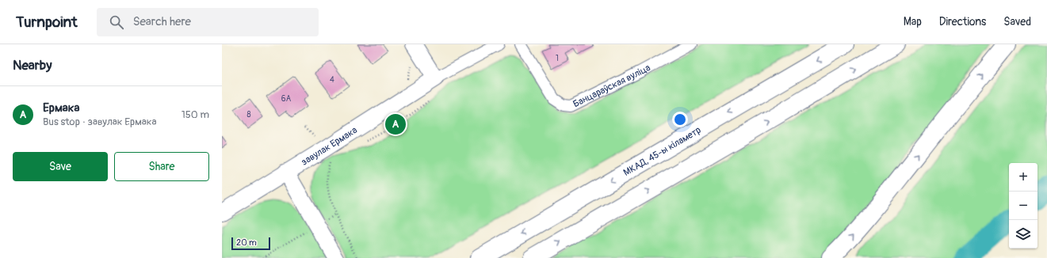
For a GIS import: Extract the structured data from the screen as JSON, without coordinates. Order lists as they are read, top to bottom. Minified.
{"streets":{"highway":["МКАД, 45-ы кіламетр"],"street":["Банцараўская вуліца","завулак Ермака"]},"house_numbers":["1","4","6А","8"],"scale_bar":"20 m","page":{"header":"Turnpoint","search":"Search here","nav":["Map","Directions","Saved"],"heading":"Nearby","list":[{"mark":"A","name":"Ермака","note":"Bus stop · завулак Ермака","value":"150 m"}],"pins":"A","buttons":["Save","Share"],"map_buttons":["+","−"],"scale":"20 m"}}
